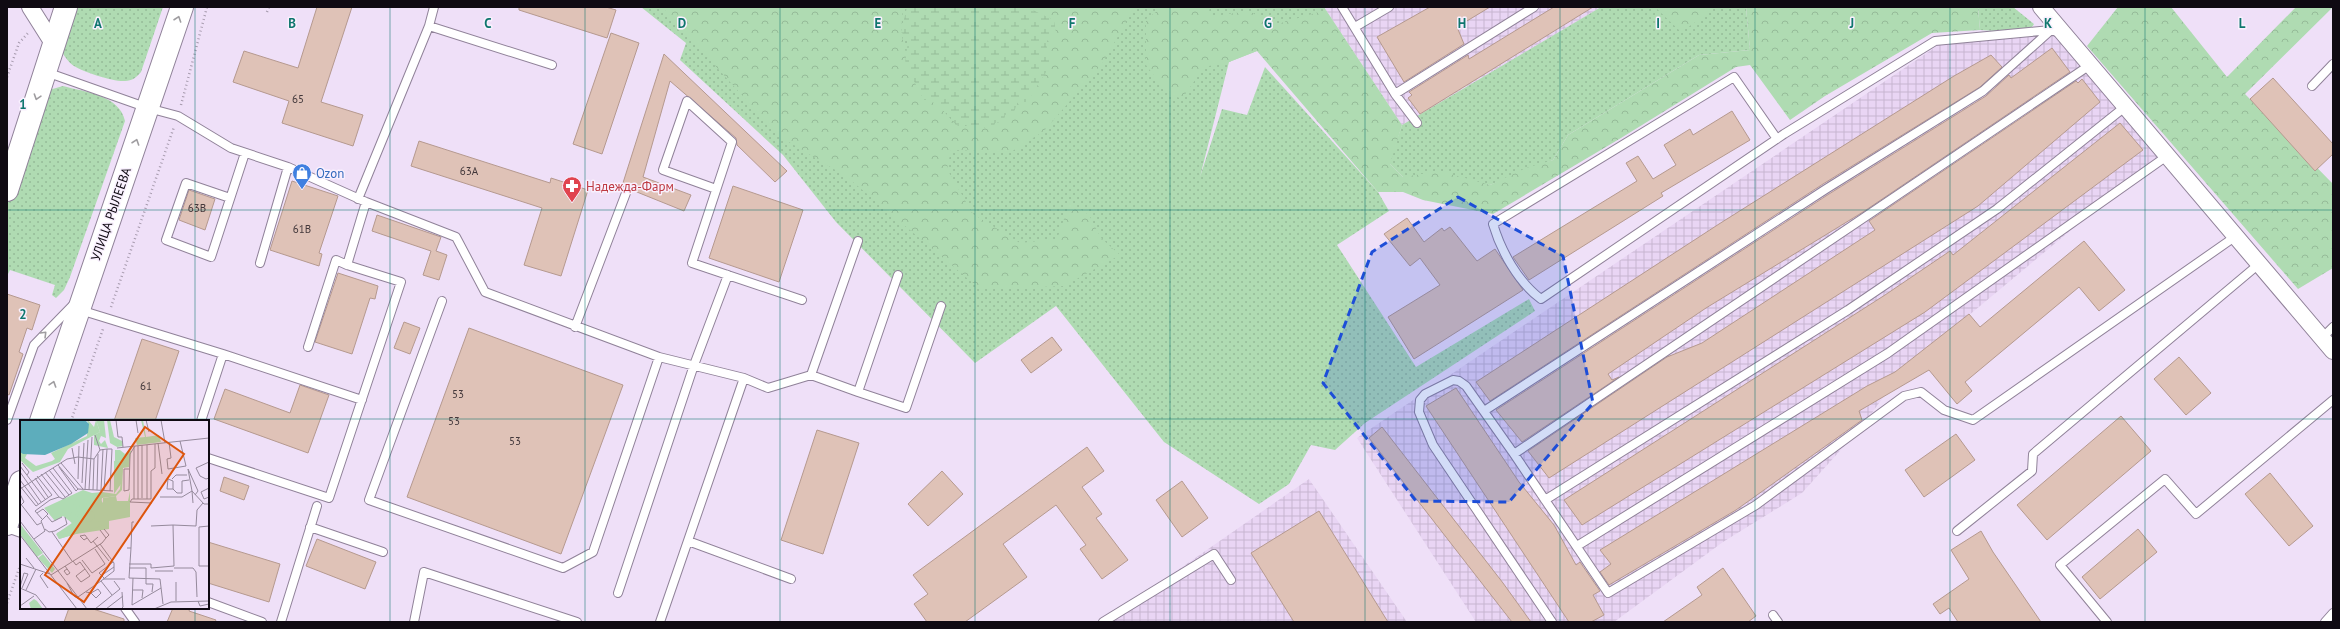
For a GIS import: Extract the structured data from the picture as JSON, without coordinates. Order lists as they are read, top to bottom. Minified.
{"streets":{"main road":["УЛИЦА РЫЛЕЕВА"]},"places":{"shop":["Ozon"],"pharmacy":["Надежда-Фарм"]},"house_numbers":["65","63А","63В","61В","61","53","53","53"],"grid":{"columns":["A","B","C","D","E","F","G","H","I","J","K","L"],"rows":["1","2"]}}
